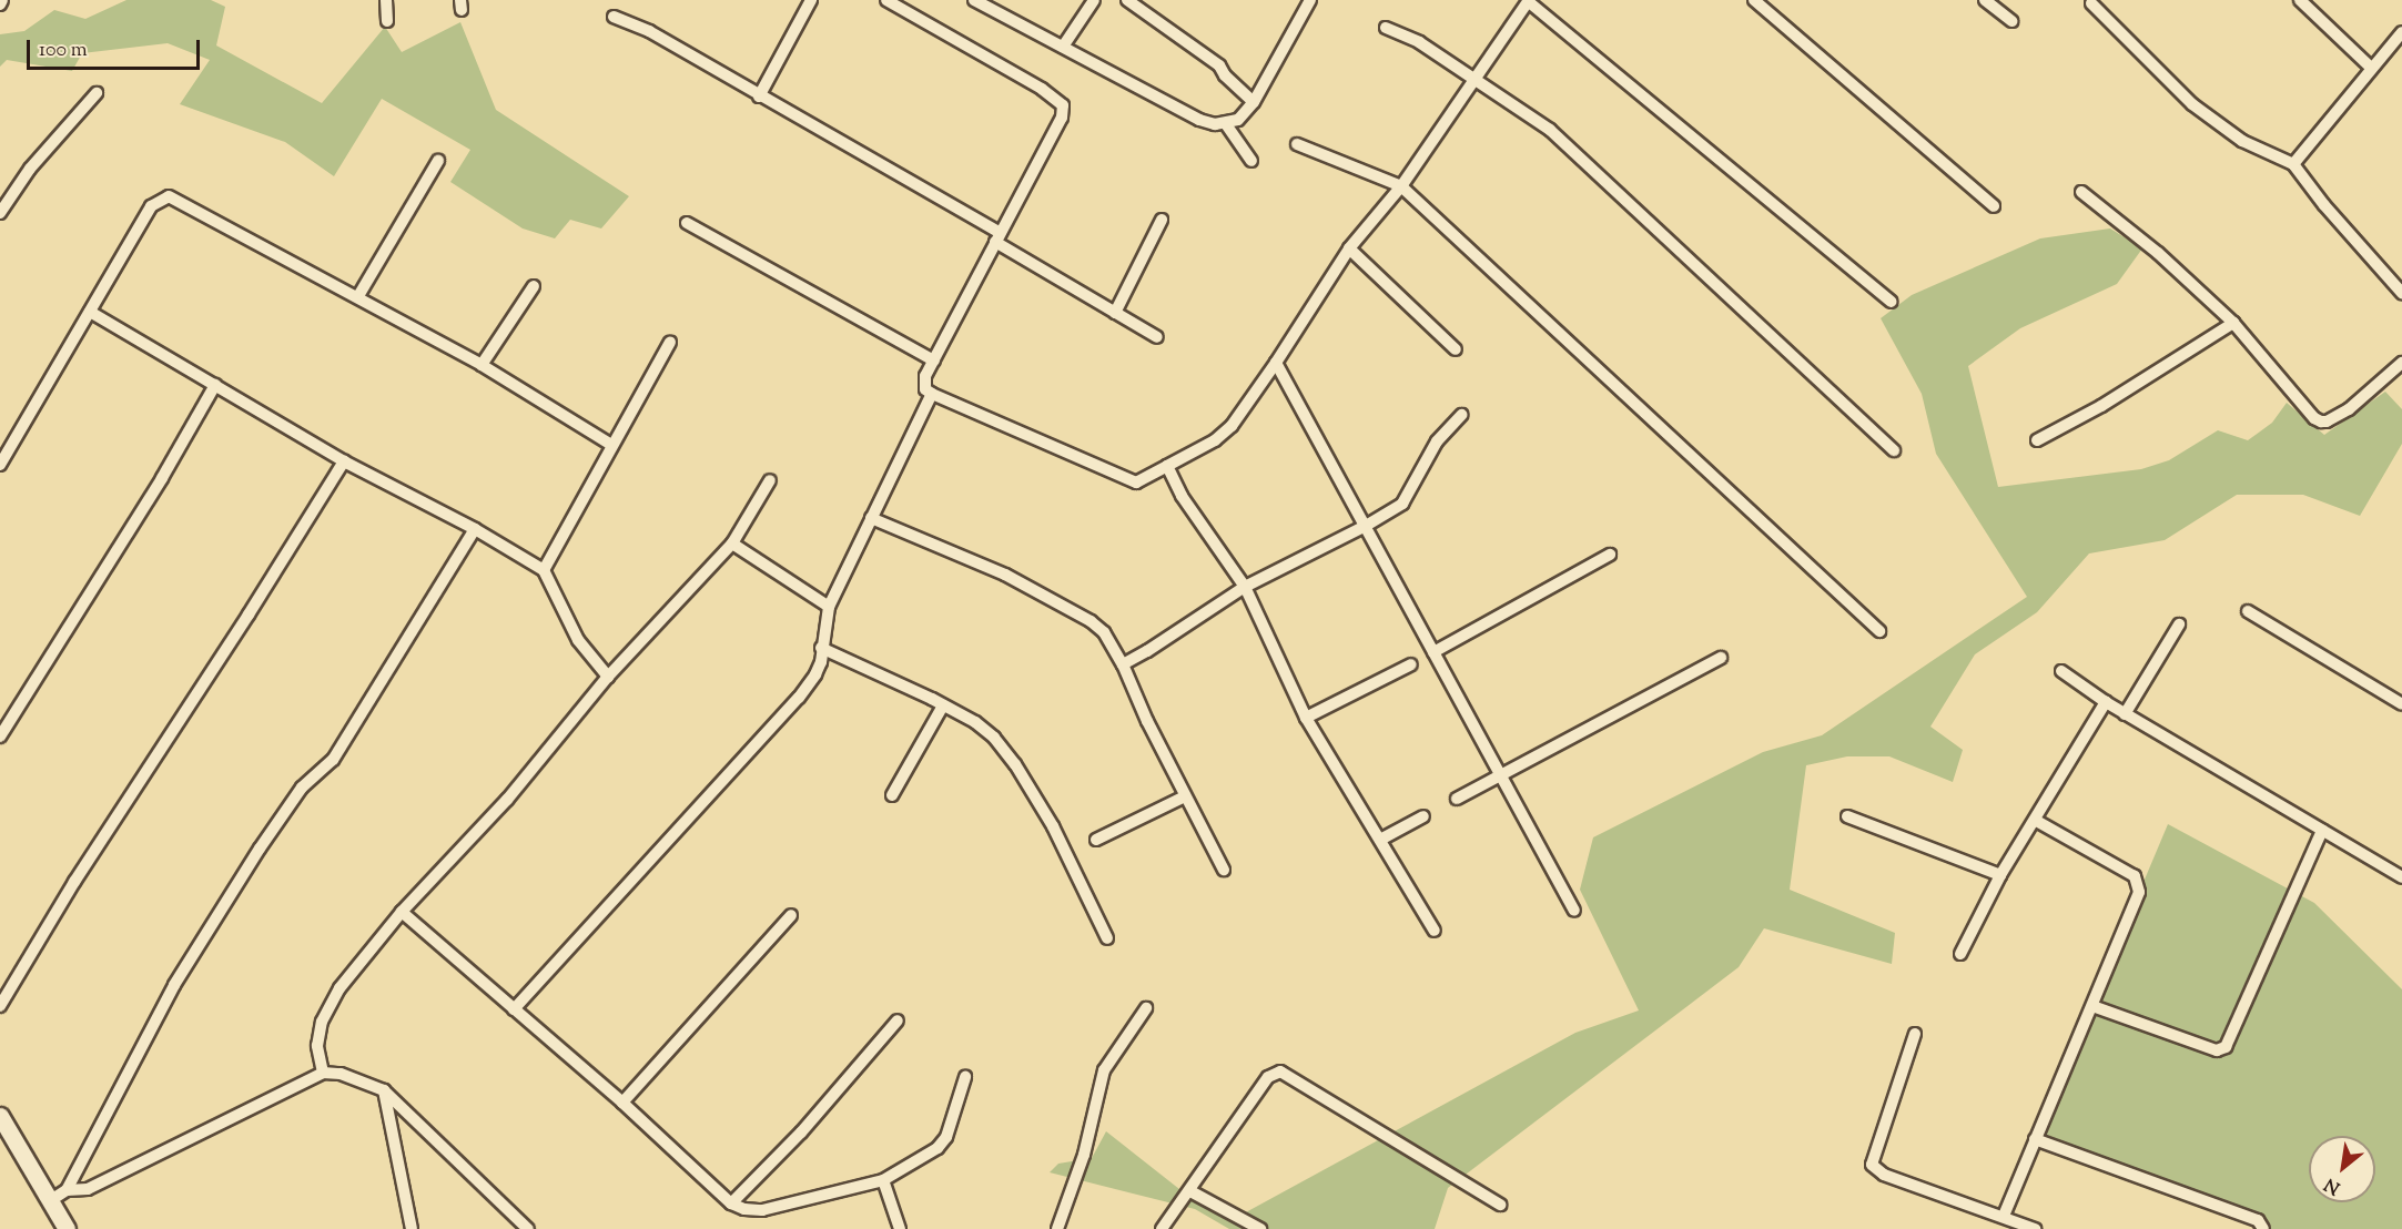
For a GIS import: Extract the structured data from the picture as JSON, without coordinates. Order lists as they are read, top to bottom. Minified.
{"scale_bar":"100 m","north":"bottom left"}
